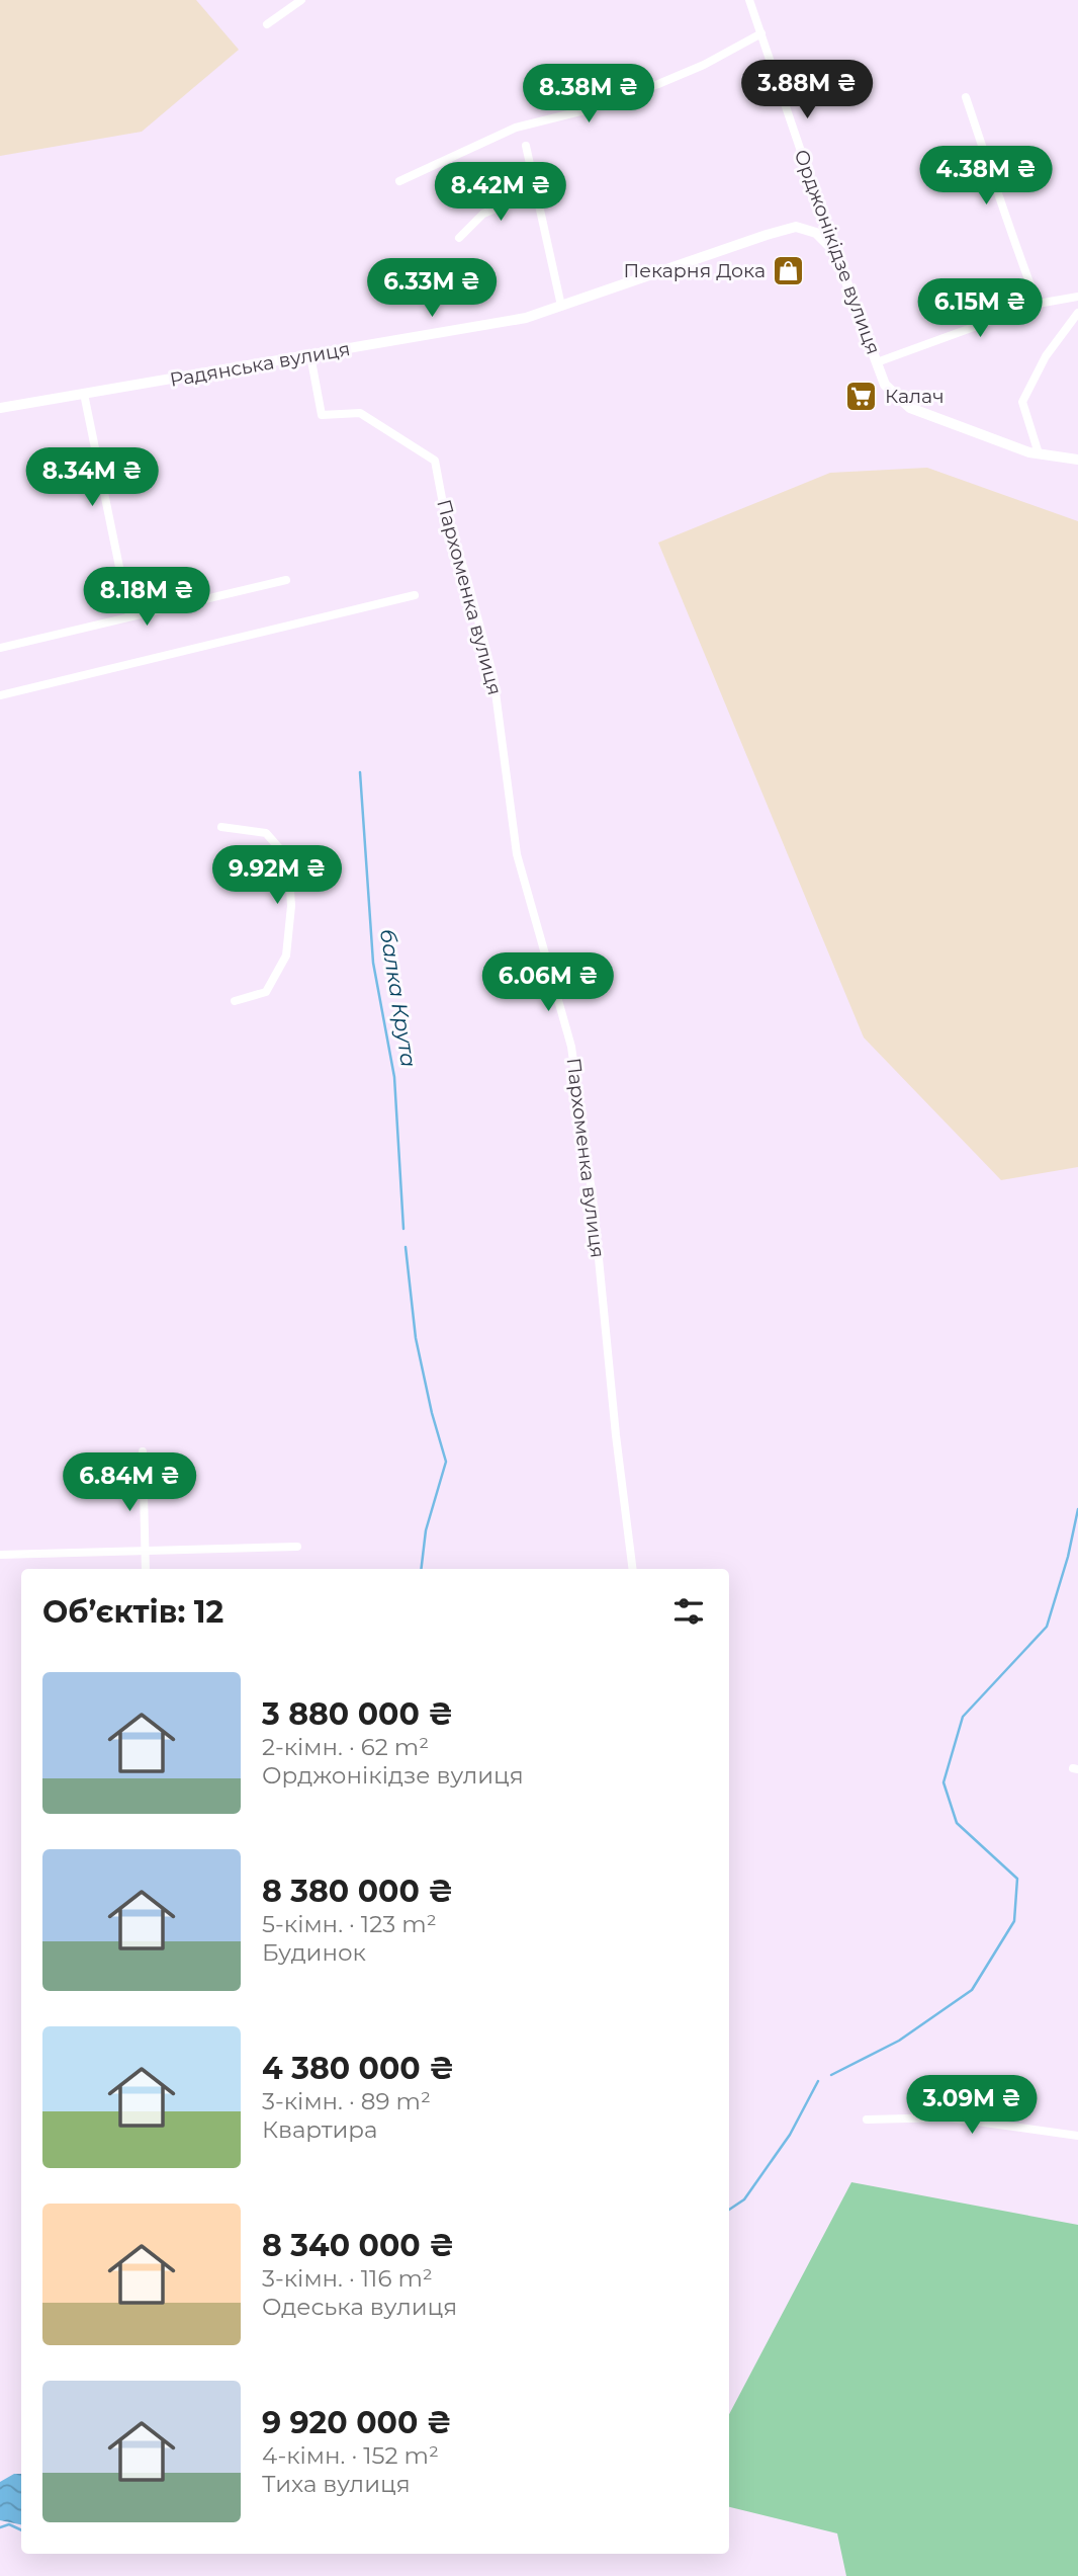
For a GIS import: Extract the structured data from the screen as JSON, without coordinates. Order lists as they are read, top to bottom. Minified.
{"streets":{"street":["Орджонікідзе вулиця","Радянська вулиця","Пархоменка вулиця"]},"crossings":[["Орджонікідзе вулиця","Радянська вулиця"],["Радянська вулиця","Пархоменка вулиця"]],"water":["балка Крута"],"places":{"shop":["Пекарня Дока"],"supermarket":["Калач"]},"page":{"price":["3.88M ₴","8.38M ₴","4.38M ₴","8.42M ₴","6.33M ₴","6.15M ₴","8.34M ₴","8.18M ₴","9.92M ₴","6.06M ₴","6.84M ₴","3.09M ₴"],"heading":"Об’єктів: 12","list":[{"name":"3 880 000 ₴","note":"2-кімн. · 62 m² · Орджонікідзе вулиця"},{"name":"8 380 000 ₴","note":"5-кімн. · 123 m² · Будинок"},{"name":"4 380 000 ₴","note":"3-кімн. · 89 m² · Квартира"},{"name":"8 340 000 ₴","note":"3-кімн. · 116 m² · Одеська вулиця"},{"name":"9 920 000 ₴","note":"4-кімн. · 152 m² · Тиха вулиця"}]}}
